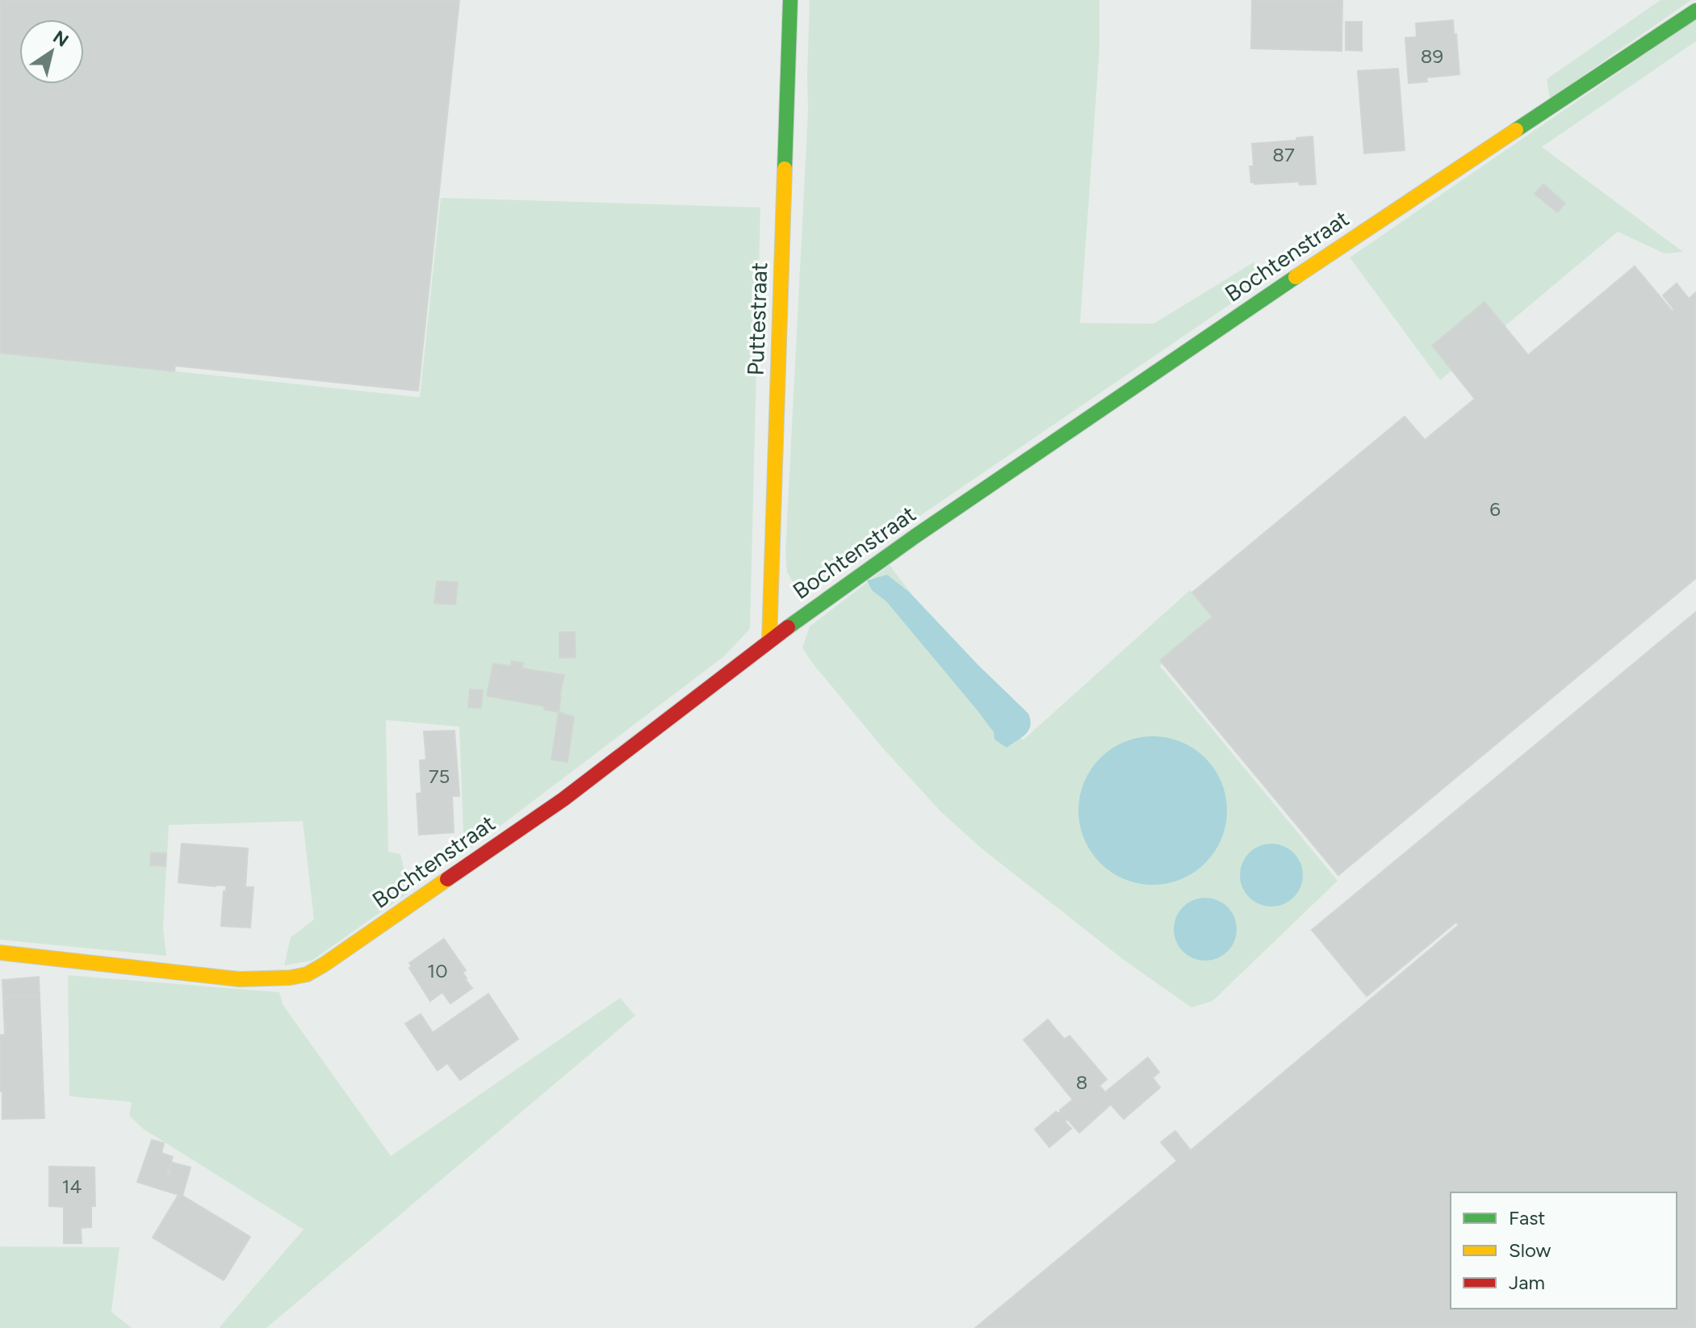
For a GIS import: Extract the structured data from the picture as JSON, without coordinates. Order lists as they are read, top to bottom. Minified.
{"streets":{"street":["Bochtenstraat","Puttestraat"]},"crossings":[["Bochtenstraat","Puttestraat"]],"house_numbers":["89","87","6","75","10","8","14"],"legend":["Fast","Slow","Jam"],"north":"top right"}
